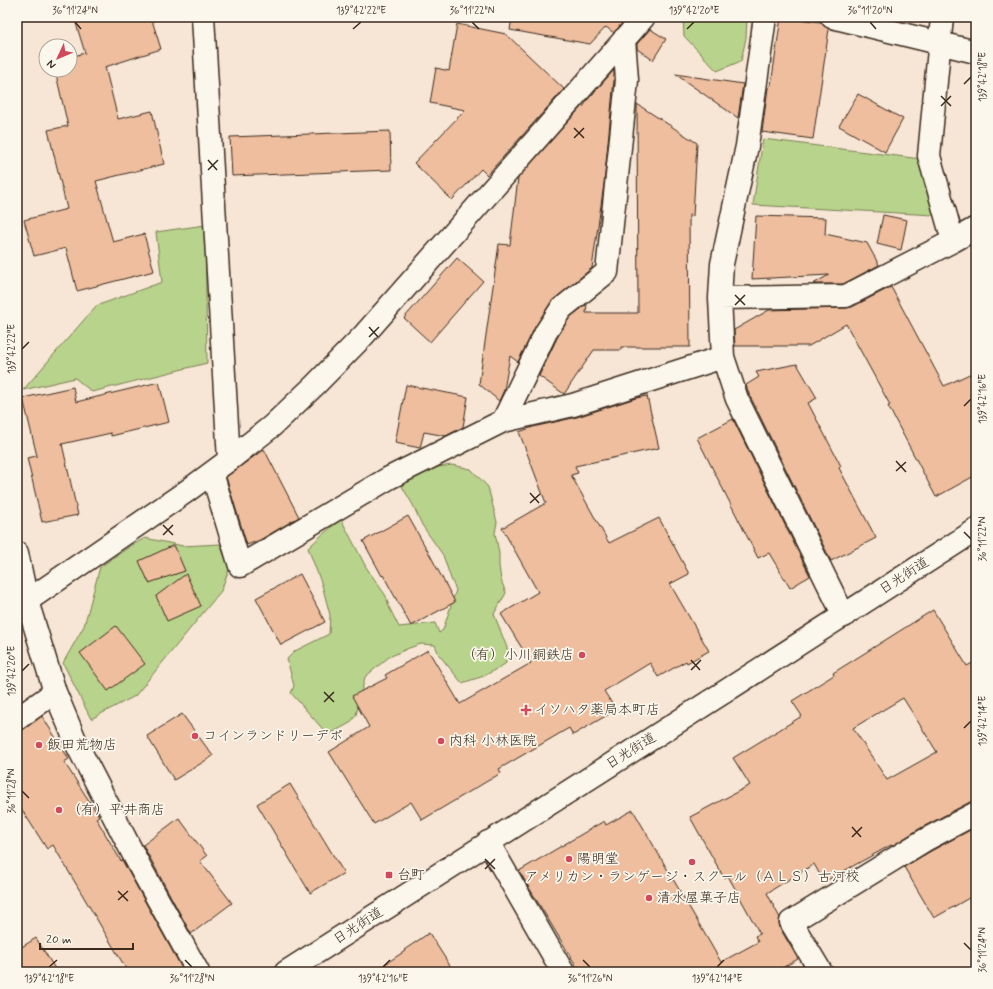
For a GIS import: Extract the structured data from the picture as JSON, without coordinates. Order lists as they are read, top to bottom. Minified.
{"streets":{"street":["日光街道"]},"places":{"other":["（有）小川銅鉄店","コインランドリーデポ","内科 小林医院","飯田荒物店","（有）平井商店","陽明堂","アメリカン・ランゲージ・スクール（ＡＬＳ）古河校","清水屋菓子店"],"health":["イソハタ薬局本町店"],"transit":["台町"]},"scale_bar":"20 m","north":"bottom left","coordinates":["36°11'24\"N","139°42'22\"E","36°11'22\"N","139°42'20\"E","36°11'20\"N","139°42'18\"E","139°42'16\"E","139°42'14\"E","36°11'28\"N","36°11'26\"N"]}
